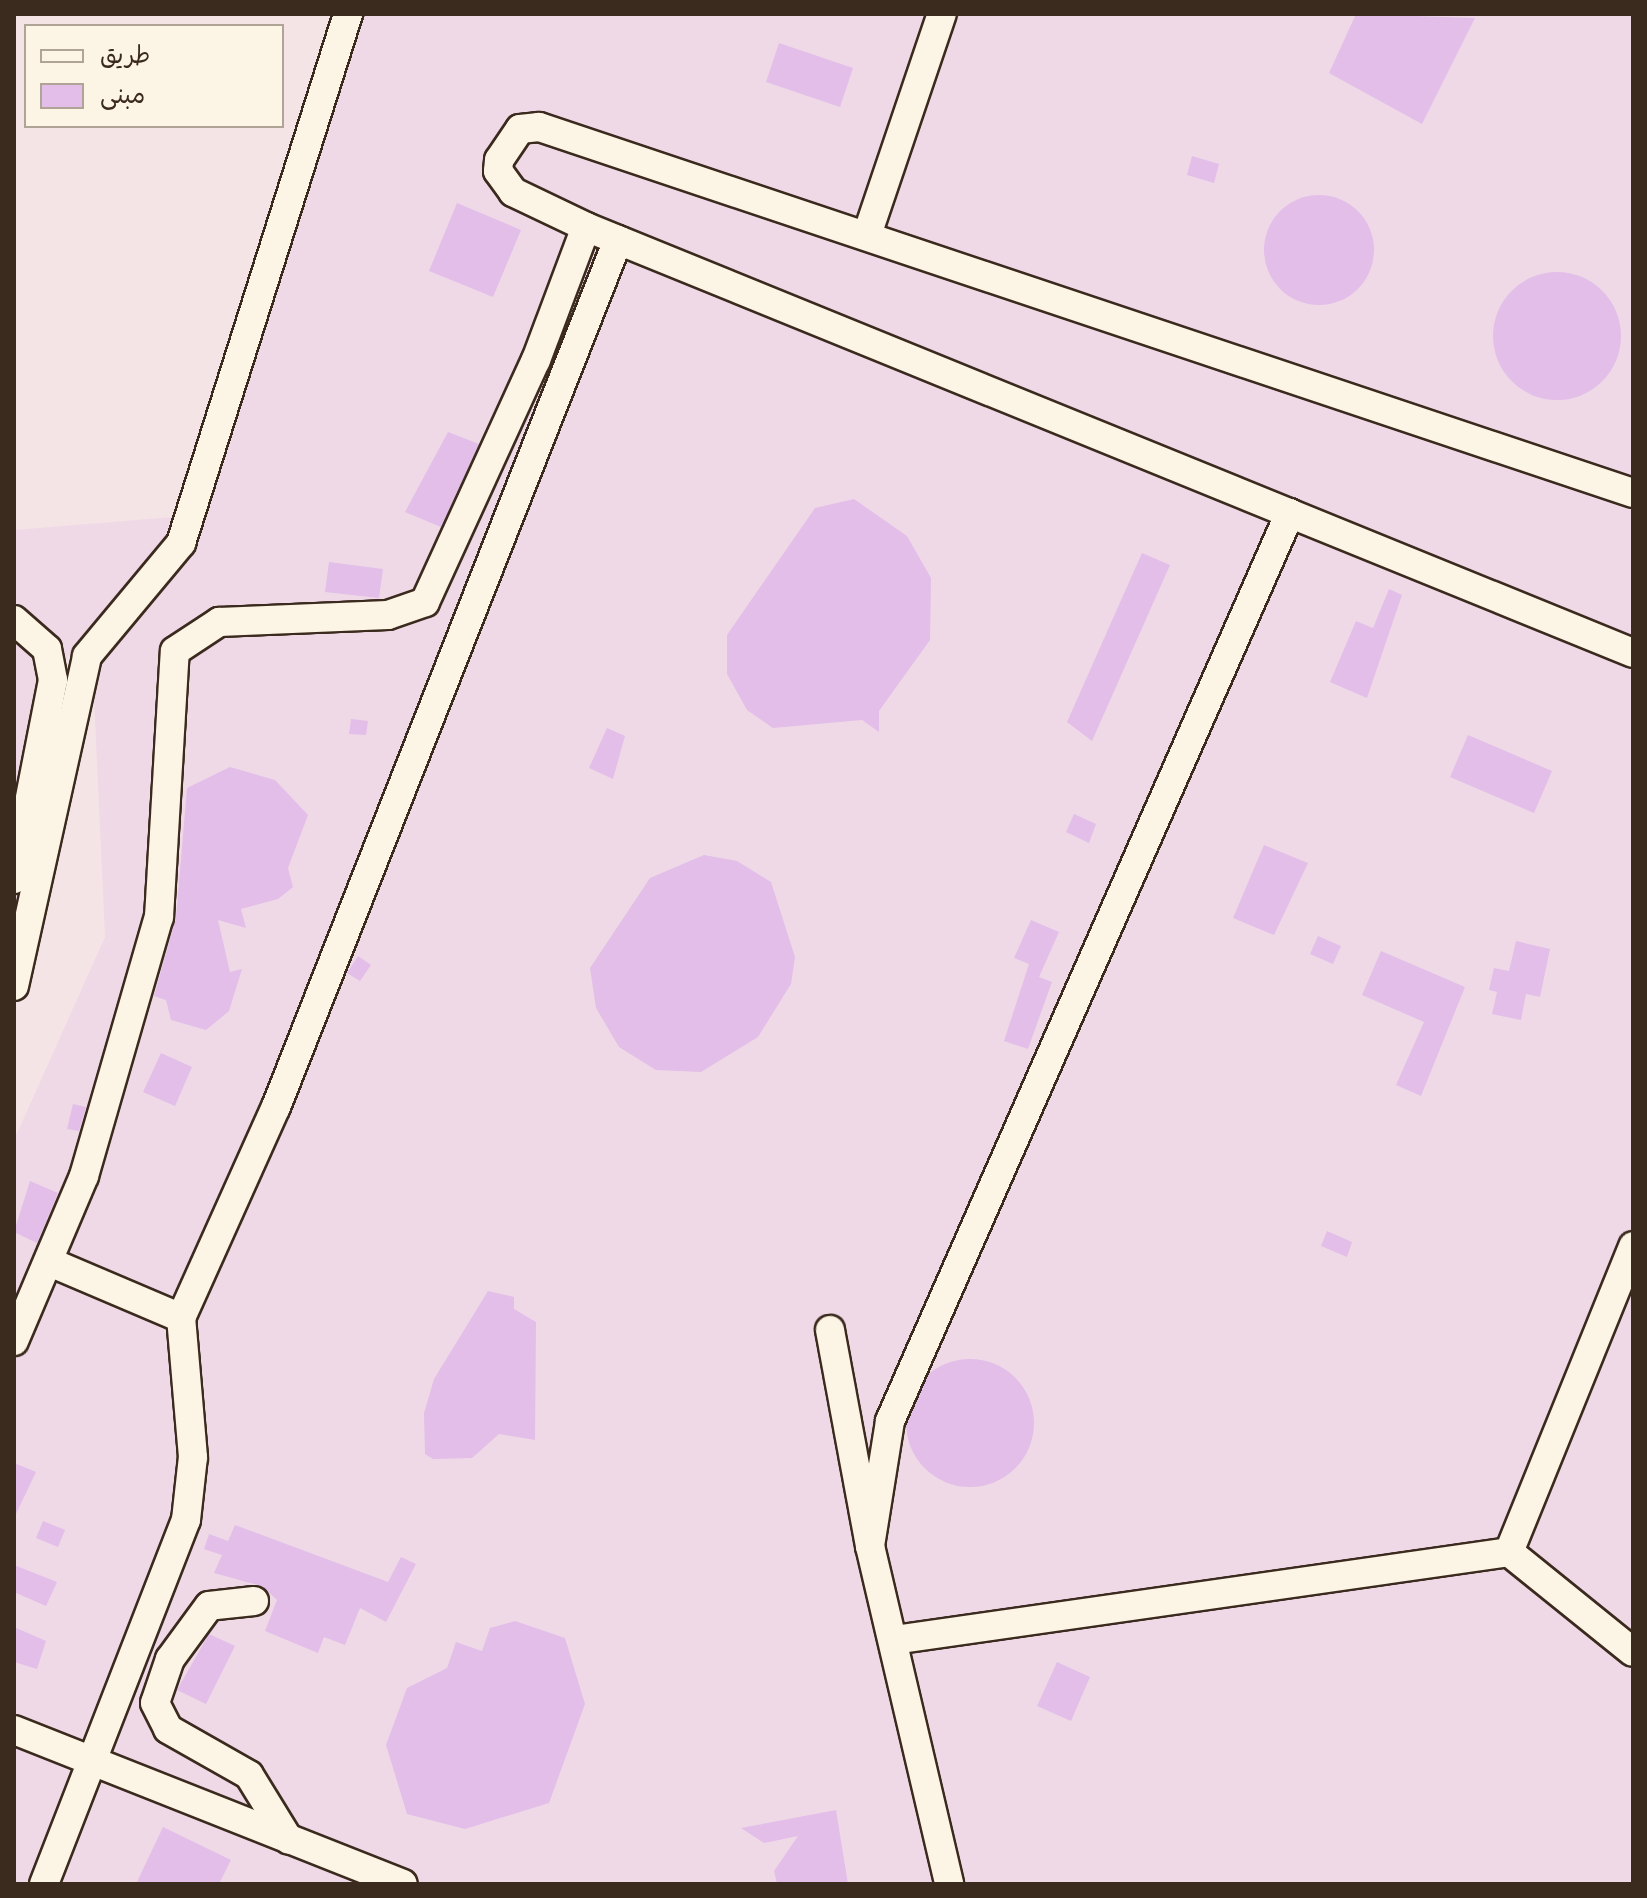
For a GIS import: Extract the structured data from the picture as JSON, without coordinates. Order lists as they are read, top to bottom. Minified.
{"legend":["طريق","مبنى"]}
